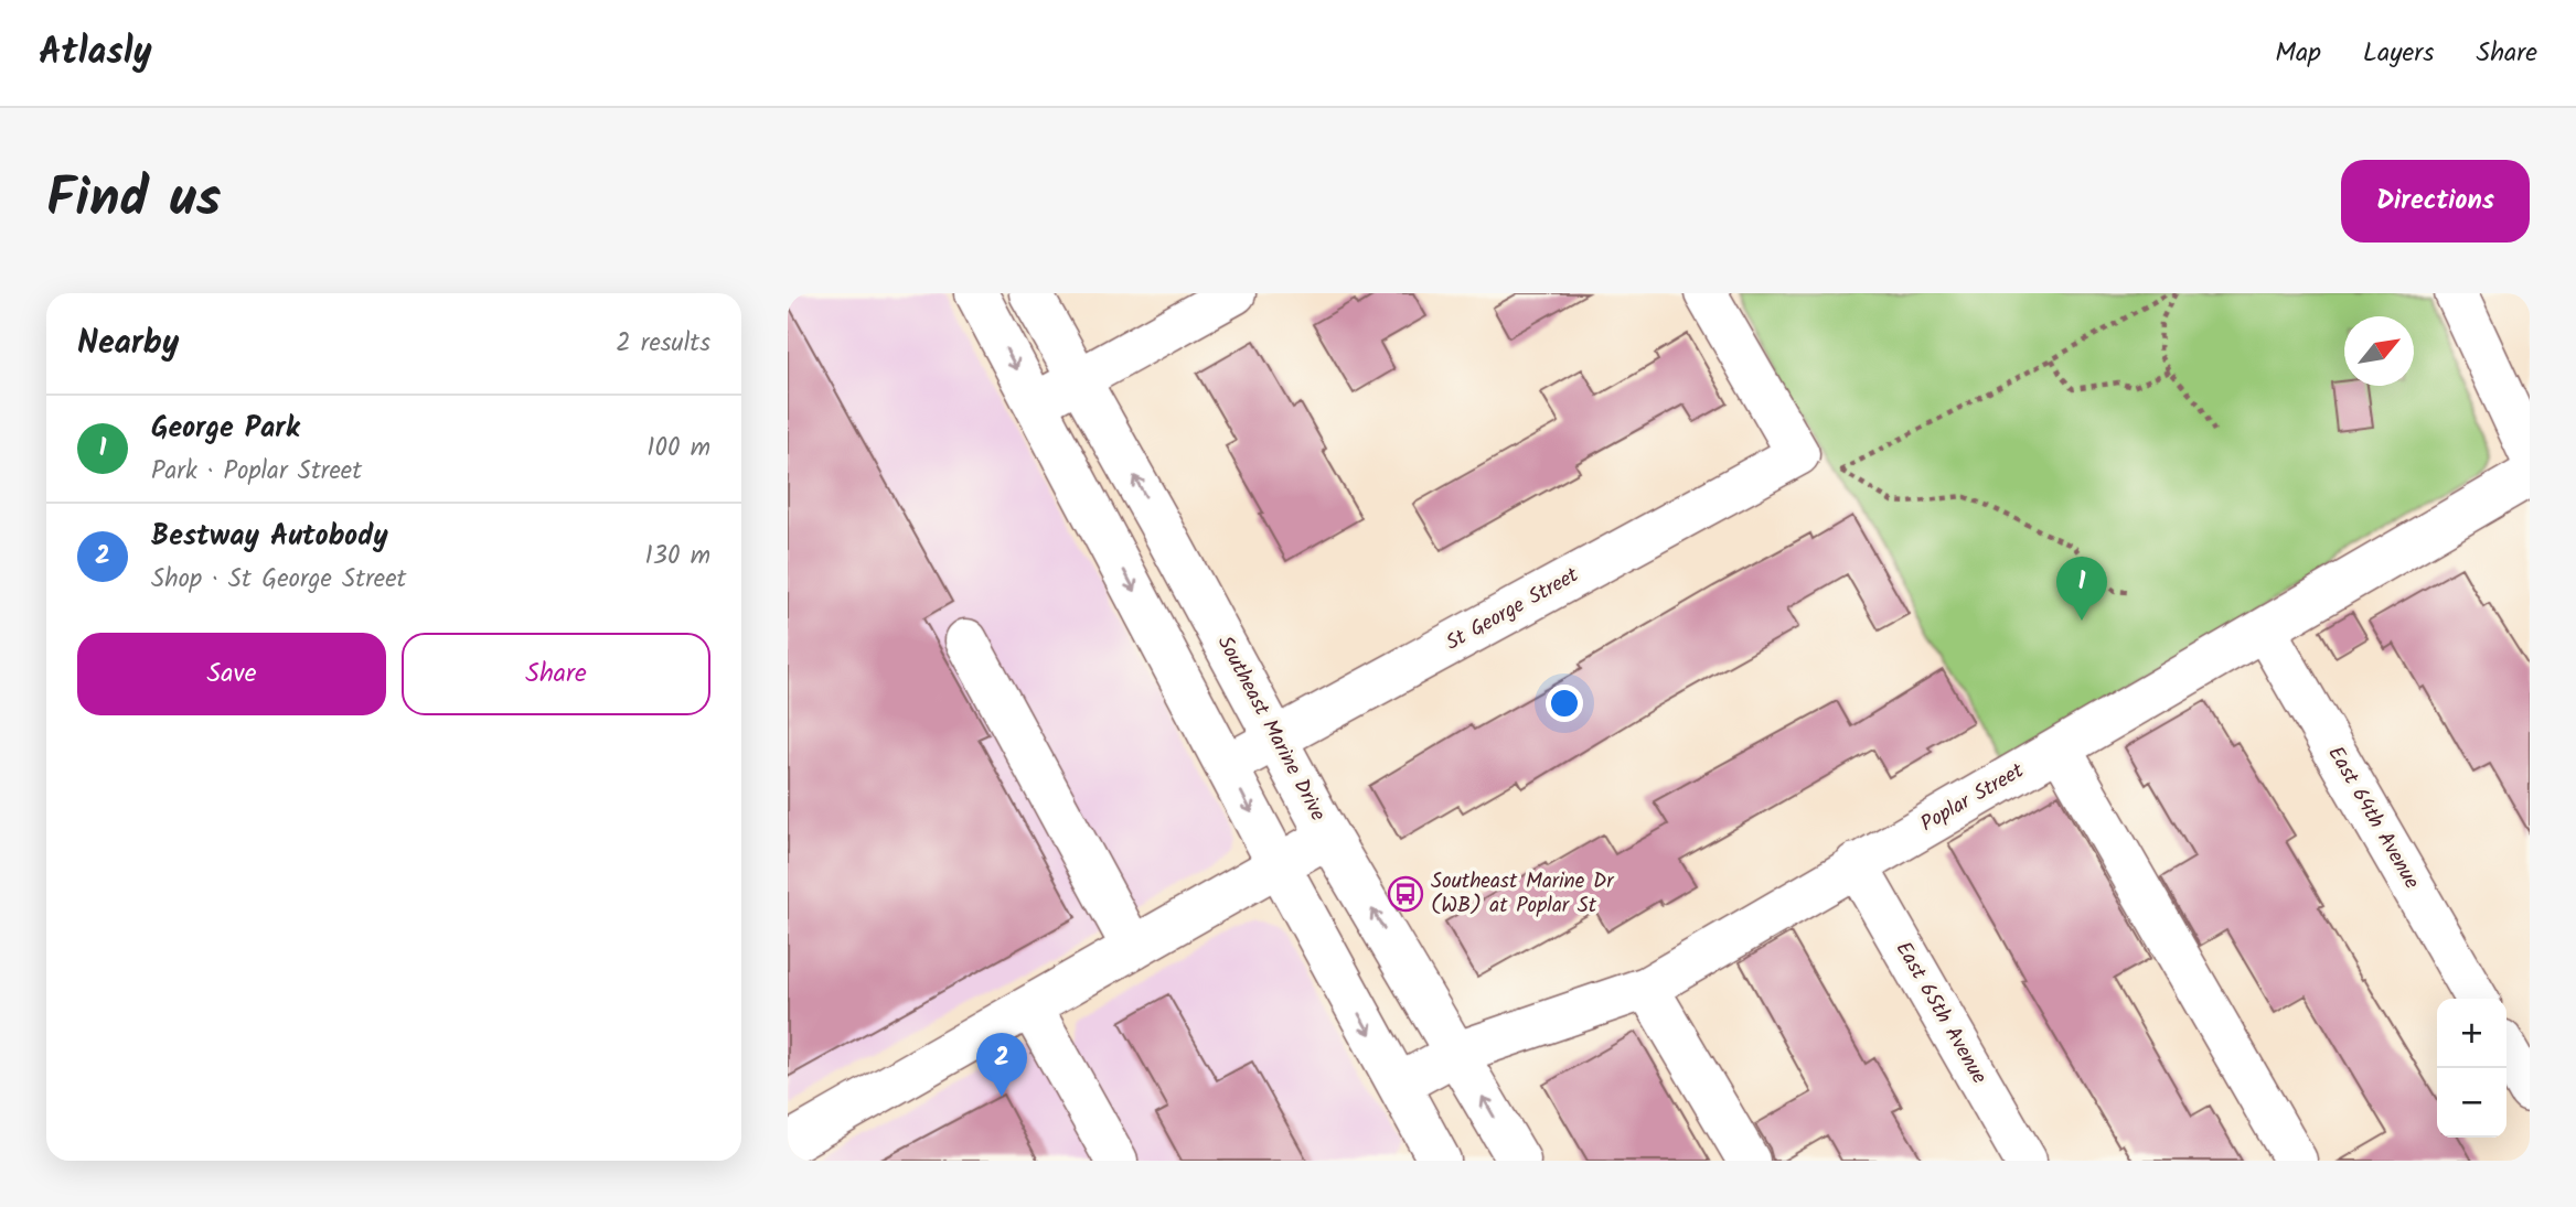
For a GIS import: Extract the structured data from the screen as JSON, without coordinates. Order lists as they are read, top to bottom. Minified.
{"streets":{"street":["St George Street","Southeast Marine Drive","Poplar Street","East 64th Avenue","East 65th Avenue"]},"crossings":[["St George Street","Southeast Marine Drive"],["Southeast Marine Drive","Poplar Street"],["Poplar Street","East 64th Avenue"],["Poplar Street","East 65th Avenue"]],"places":{"bus stop":["Southeast Marine Dr (WB) at Poplar St"]},"north":"top right","page":{"header":"Atlasly","nav":["Map","Layers","Share"],"title":"Find us","buttons":["Directions",["Save","Share"]],"heading":["Nearby","2 results"],"list":[{"mark":"1","name":"George Park","note":"Park · Poplar Street","value":"100 m"},{"mark":"2","name":"Bestway Autobody","note":"Shop · St George Street","value":"130 m"}],"pins":["1","2"],"map_buttons":["+","−"]}}
